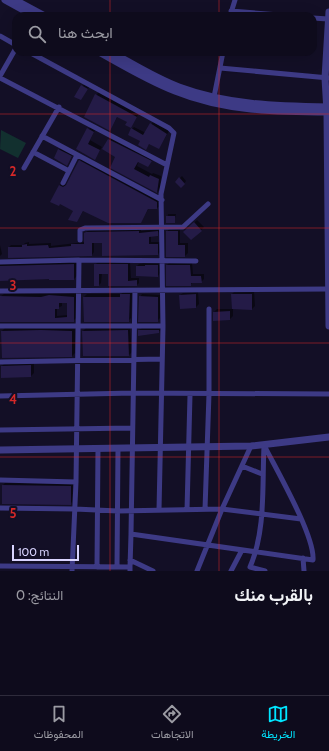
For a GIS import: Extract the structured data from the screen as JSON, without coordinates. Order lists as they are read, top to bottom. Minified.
{"scale_bar":"100 m","page":{"search":"ابحث هنا","scale":"100 m","heading":["بالقرب منك","النتائج: 0"],"nav":["الخريطة","الاتجاهات","المحفوظات"]},"grid":{"rows":["2","3","4","5"]}}
